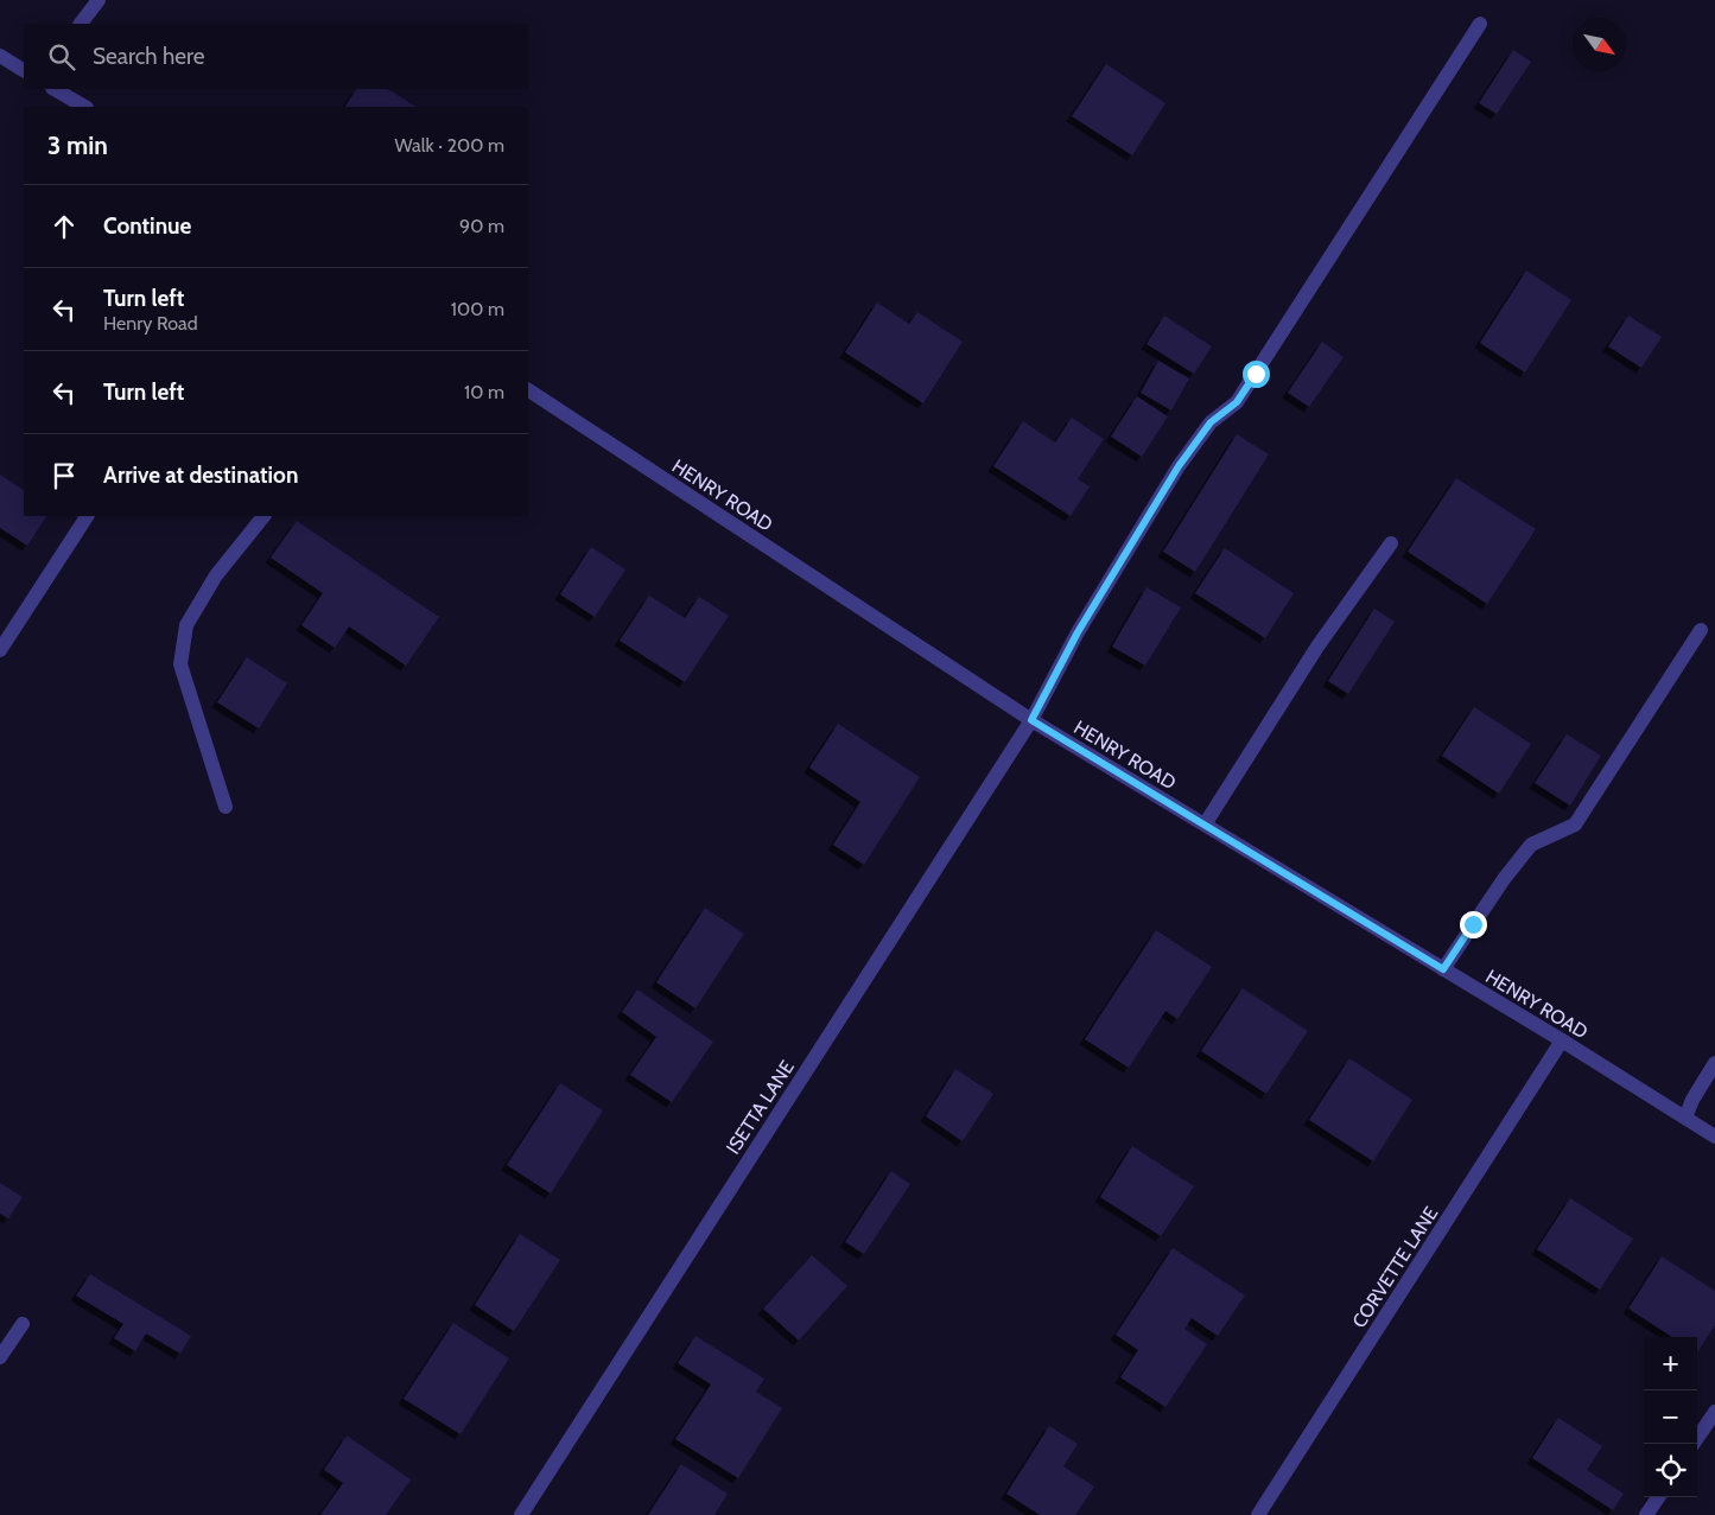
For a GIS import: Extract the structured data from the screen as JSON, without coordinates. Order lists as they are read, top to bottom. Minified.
{"streets":{"street":["HENRY ROAD","ISETTA LANE","CORVETTE LANE"]},"crossings":[["HENRY ROAD","ISETTA LANE"],["HENRY ROAD","CORVETTE LANE"]],"north":"bottom right","page":{"search":"Search here","heading":["3 min","Walk · 200 m"],"list":[["Continue","90 m"],["Turn left","Henry Road","100 m"],["Turn left","10 m"],"Arrive at destination"],"map_buttons":["+","−"]}}
